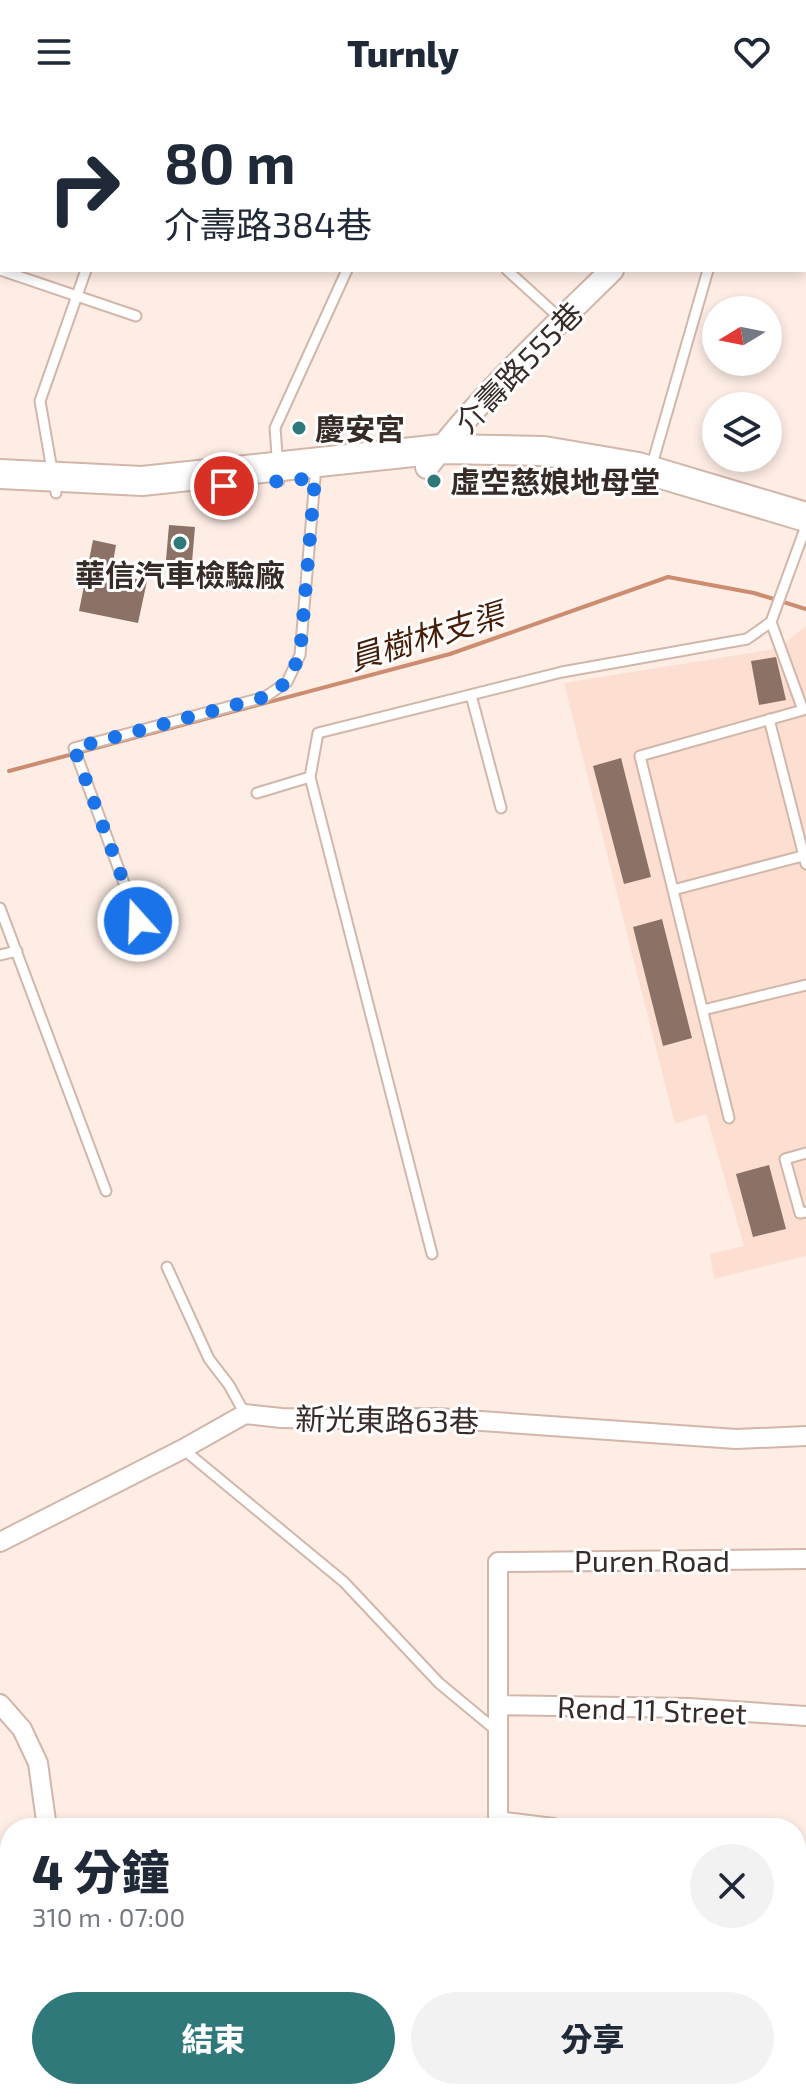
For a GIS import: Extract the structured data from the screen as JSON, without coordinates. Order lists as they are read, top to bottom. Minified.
{"streets":{"street":["介壽路555巷","新光東路63巷","Puren Road","Rend 11 Street"]},"crossings":[["Puren Road","Rend 11 Street"]],"water":["員樹林支渠"],"places":["慶安宮","虛空慈娘地母堂","華信汽車檢驗廠"],"north":"left","page":{"header":"Turnly","turn":["80 m","介壽路384巷"],"heading":["4 分鐘","310 m · 07:00"],"buttons":["結束","分享"]}}
